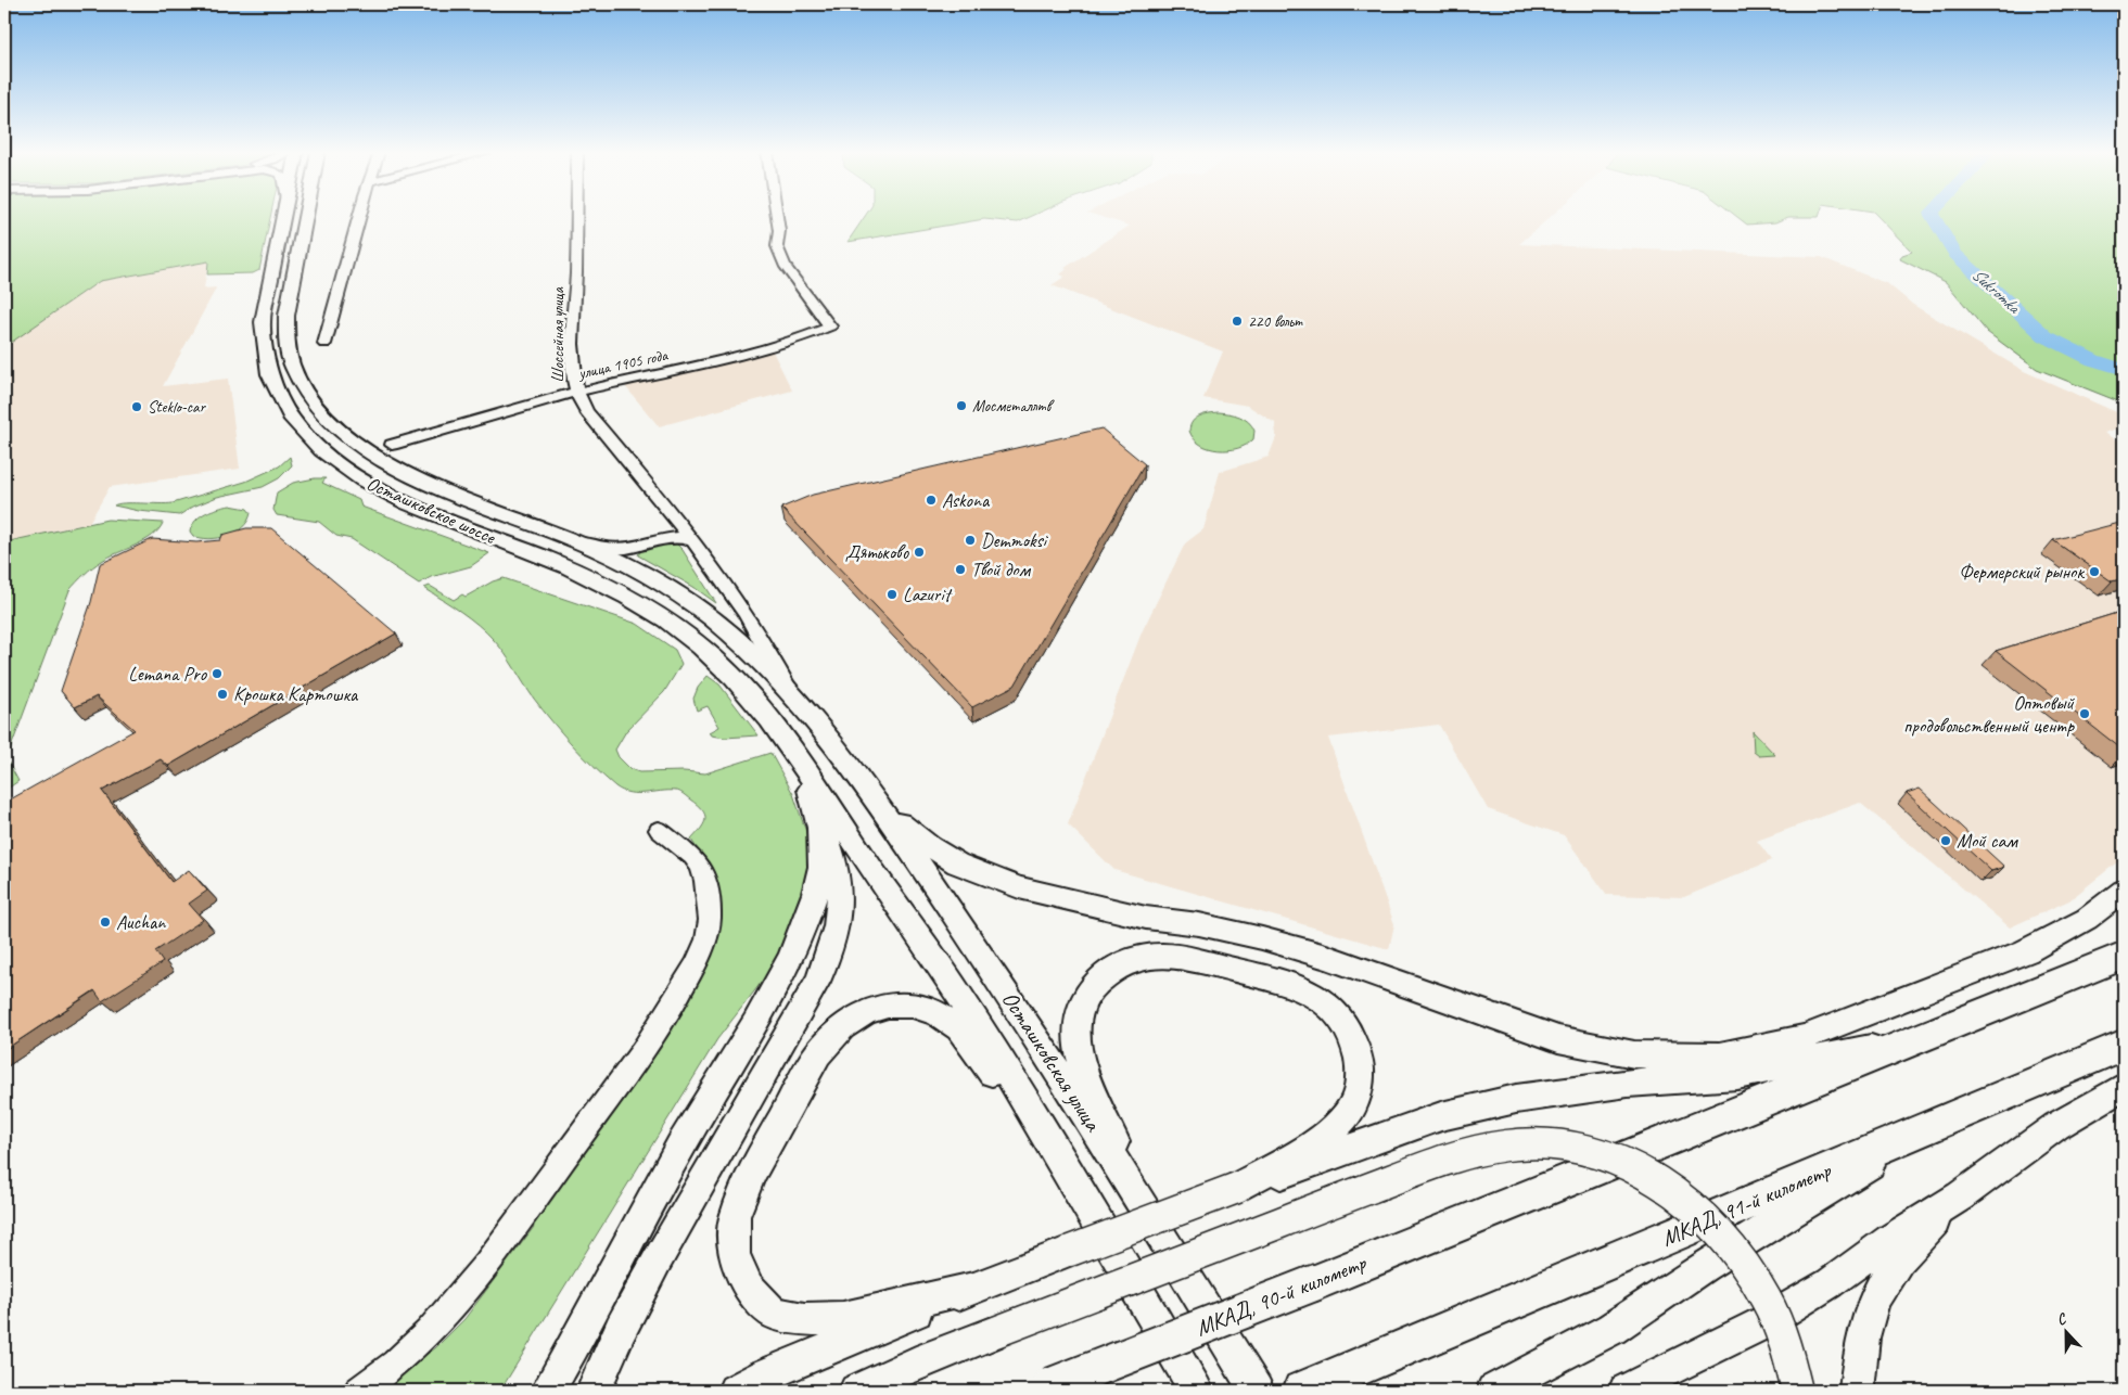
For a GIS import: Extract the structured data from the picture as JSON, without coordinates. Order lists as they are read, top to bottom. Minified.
{"streets":{"highway":["МКАД, 91-й километр","МКАД, 90-й километр"],"main road":["Осташковское шоссе","Осташковская улица"],"street":["Шоссейная улица","улица 1905 года"]},"crossings":[["Шоссейная улица","улица 1905 года"],["Шоссейная улица","Осташковское шоссе"],["Осташковское шоссе","Осташковская улица"]],"water":["Sukromka"],"places":["220 вольт","Мосметаллтв","Steklo-car","Askona","Demmoksi","Дятьково","Твой дом","Фермерский рынок","Lazurit","Lemana Pro","Крошка Картошка","Оптовый продовольственный центр","Мой сам","Auchan"],"north":"top"}
